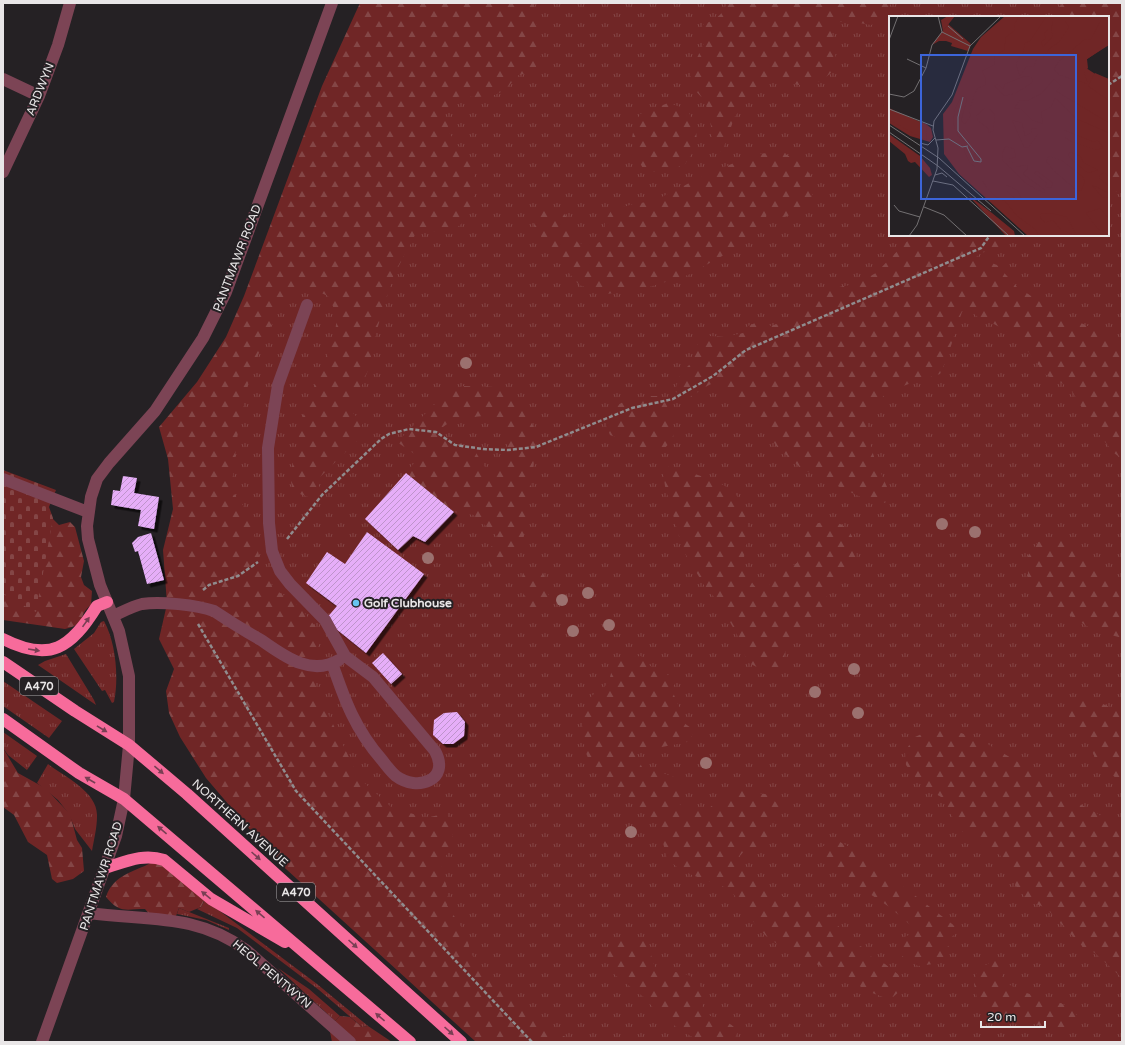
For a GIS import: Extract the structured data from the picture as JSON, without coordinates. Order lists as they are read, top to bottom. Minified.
{"streets":{"highway":["A470","NORTHERN AVENUE"],"street":["ARDWYN","PANTMAWR ROAD","HEOL PENTWYN"]},"crossings":[["PANTMAWR ROAD","NORTHERN AVENUE"],["PANTMAWR ROAD","HEOL PENTWYN"]],"places":["Golf Clubhouse"],"scale_bar":"20 m"}
